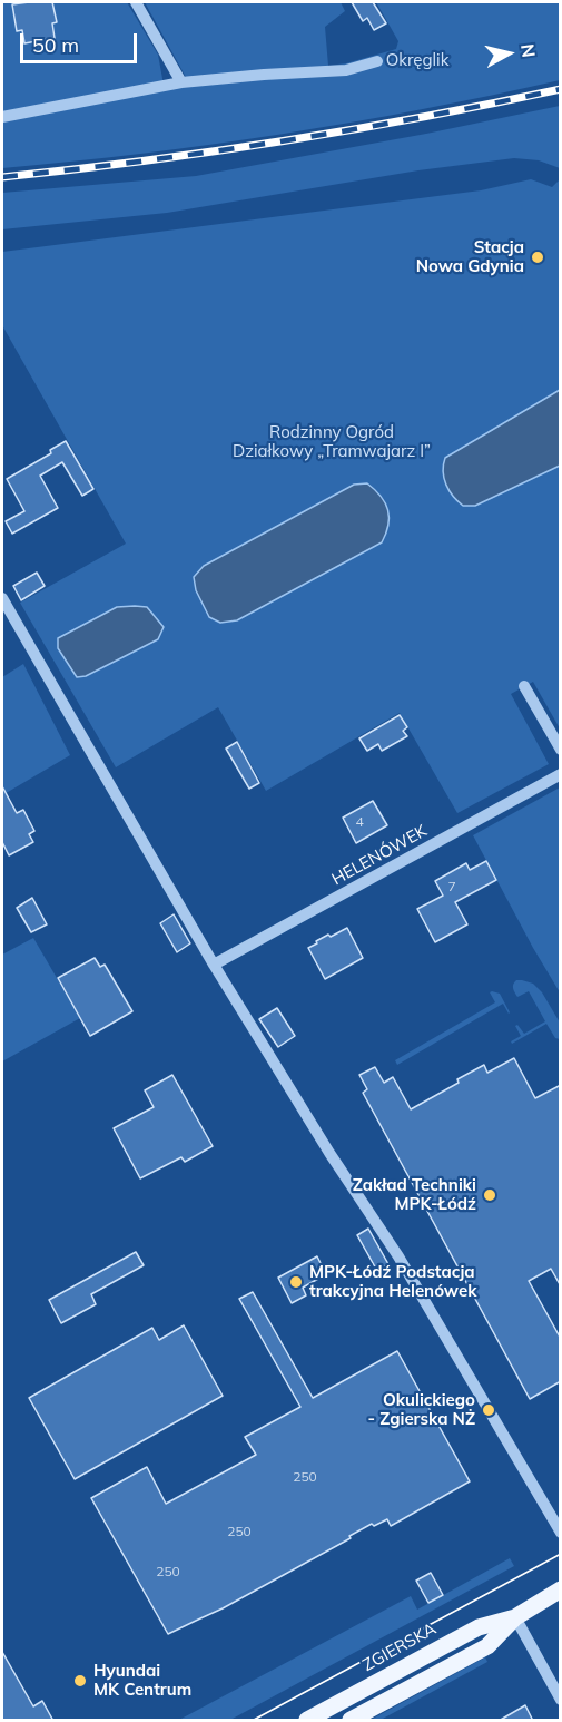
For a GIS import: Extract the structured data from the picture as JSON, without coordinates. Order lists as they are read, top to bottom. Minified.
{"streets":{"main road":["ZGIERSKA"],"street":["HELENÓWEK"]},"parks":["Okręglik","Rodzinny Ogród Działkowy „Tramwajarz I”"],"places":["Stacja Nowa Gdynia","Zakład Techniki MPK-Łódź","MPK-Łódź Podstacja trakcyjna Helenówek","Okulickiego - Zgierska NŻ","Hyundai MK Centrum"],"house_numbers":["4","7","250","250","250"],"scale_bar":"50 m","north":"right"}
